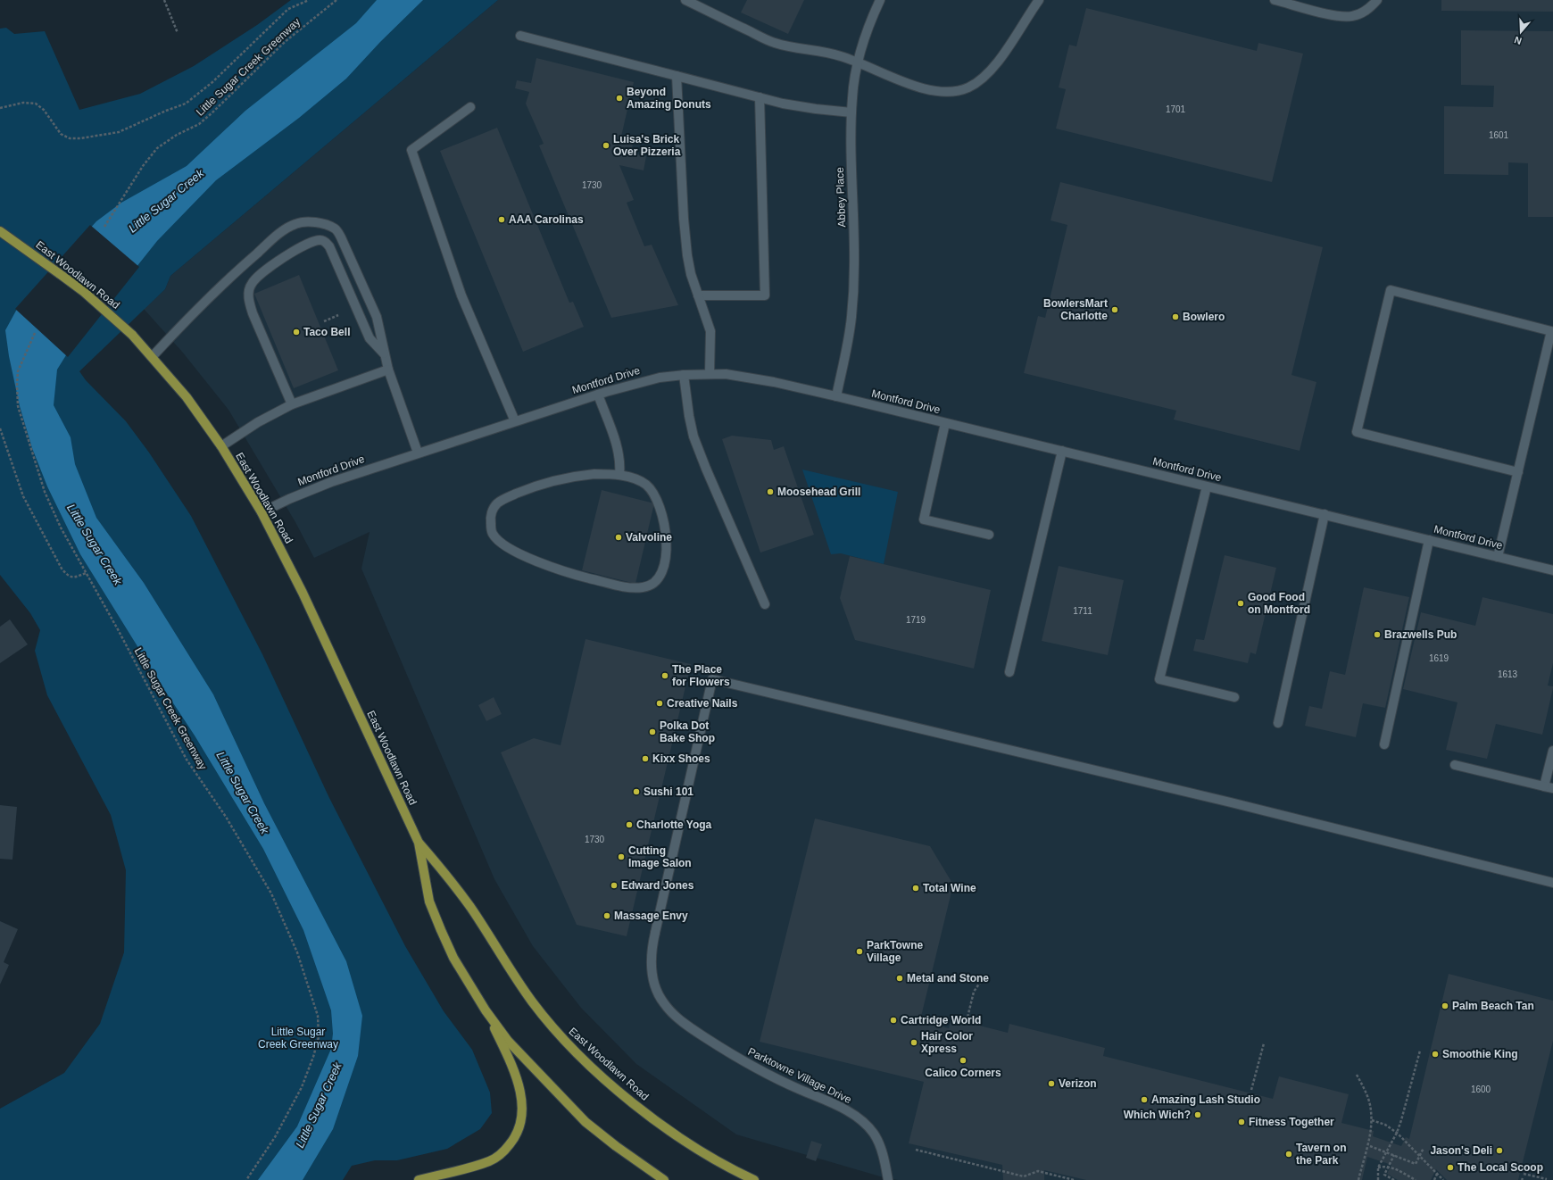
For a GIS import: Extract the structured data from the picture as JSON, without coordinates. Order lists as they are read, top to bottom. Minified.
{"streets":{"main road":["East Woodlawn Road"],"street":["Abbey Place","Montford Drive","Parktowne Village Drive"],"path":["Little Sugar Creek Greenway"]},"crossings":[["Abbey Place","Montford Drive"],["East Woodlawn Road","Montford Drive"]],"water":["Little Sugar Creek"],"parks":["Little Sugar Creek Greenway"],"places":["Beyond Amazing Donuts","Luisa's Brick Over Pizzeria","AAA Carolinas","BowlersMart Charlotte","Bowlero","Taco Bell","Moosehead Grill","Valvoline","Good Food on Montford","Brazwells Pub","The Place for Flowers","Creative Nails","Polka Dot Bake Shop","Kixx Shoes","Sushi 101","Charlotte Yoga","Cutting Image Salon","Edward Jones","Total Wine","Massage Envy","ParkTowne Village","Metal and Stone","Palm Beach Tan","Cartridge World","Hair Color Xpress","Smoothie King","Calico Corners","Verizon","Amazing Lash Studio","Which Wich?","Fitness Together","Jason's Deli","Tavern on the Park","The Local Scoop"],"house_numbers":["1701","1601","1730","1711","1719","1619","1613","1730","1600"],"north":"bottom"}
